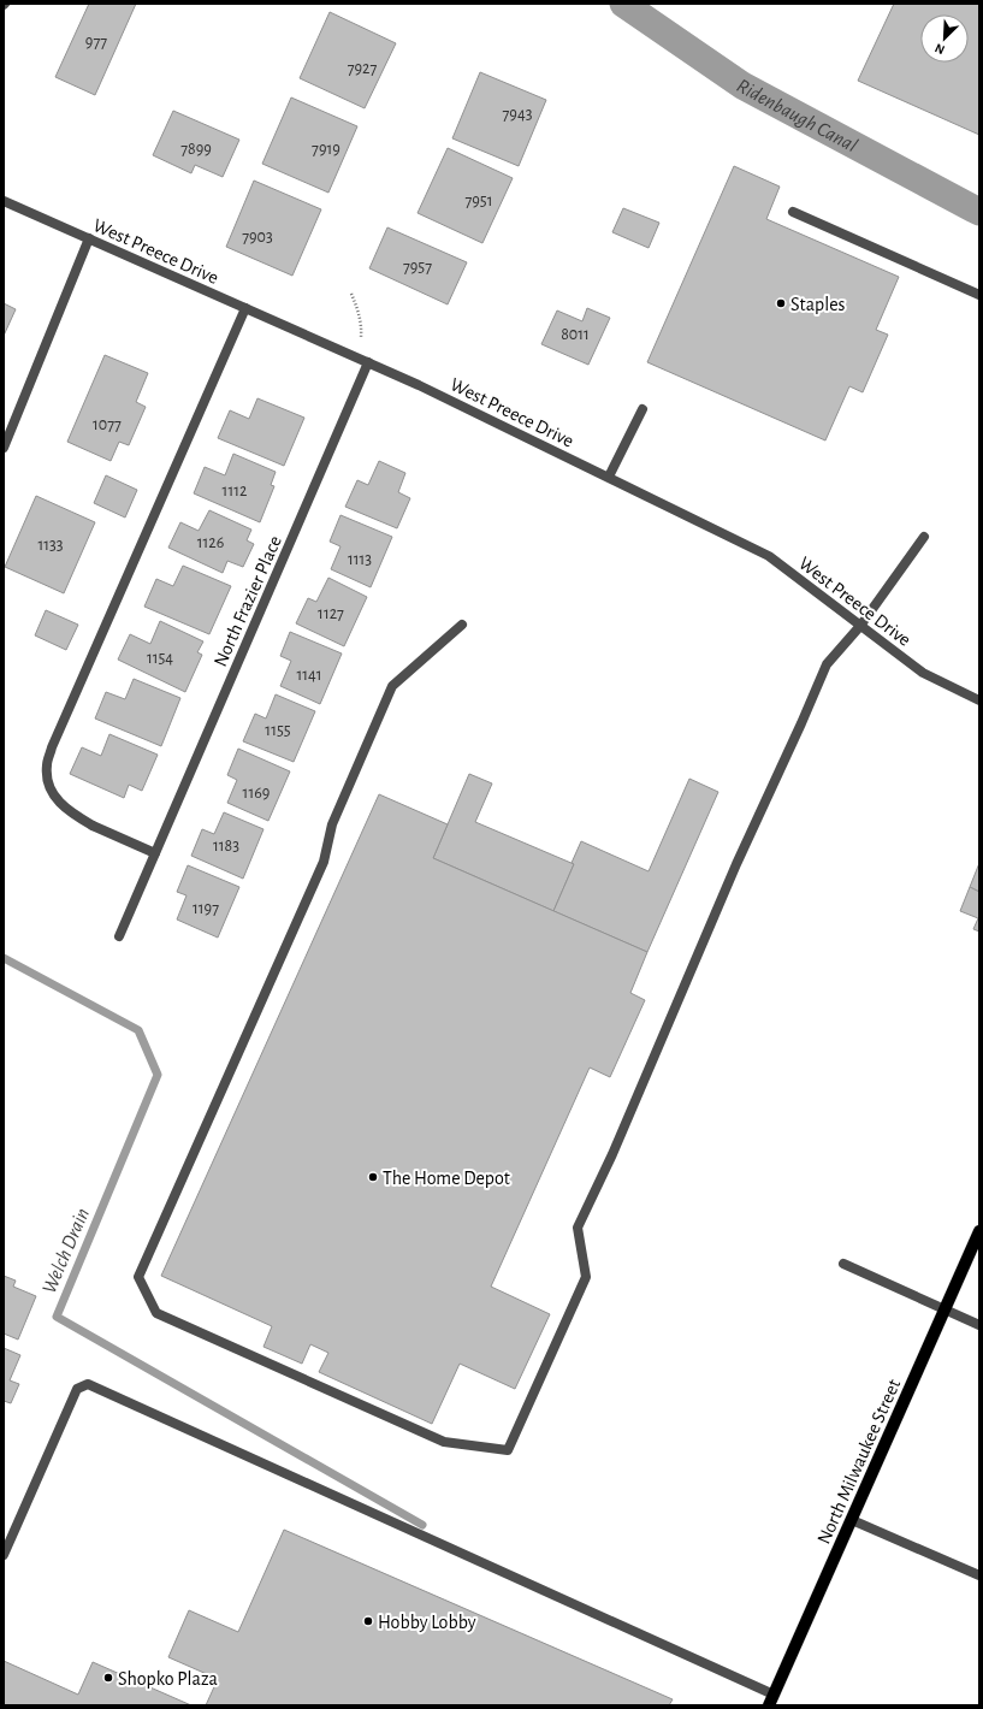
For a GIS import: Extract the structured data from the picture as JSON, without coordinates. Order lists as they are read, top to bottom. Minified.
{"streets":{"main road":["North Milwaukee Street"],"street":["West Preece Drive","North Frazier Place"]},"crossings":[["West Preece Drive","North Frazier Place"]],"water":["Ridenbaugh Canal","Welch Drain"],"places":["Staples","The Home Depot","Hobby Lobby","Shopko Plaza"],"house_numbers":["977","7927","7943","7899","7919","7951","7903","7957","8011","1077","1112","1126","1133","1113","1127","1154","1141","1155","1169","1183","1197"],"north":"bottom left"}
